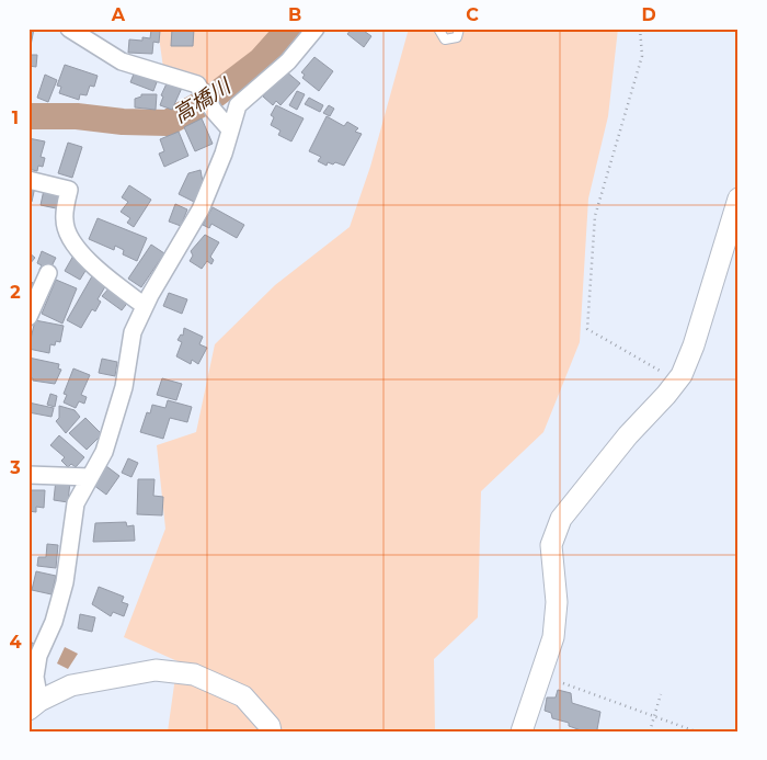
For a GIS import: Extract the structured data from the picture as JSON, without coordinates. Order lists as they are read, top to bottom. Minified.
{"water":["高橋川"],"grid":{"columns":["A","B","C","D"],"rows":["1","2","3","4"]}}
